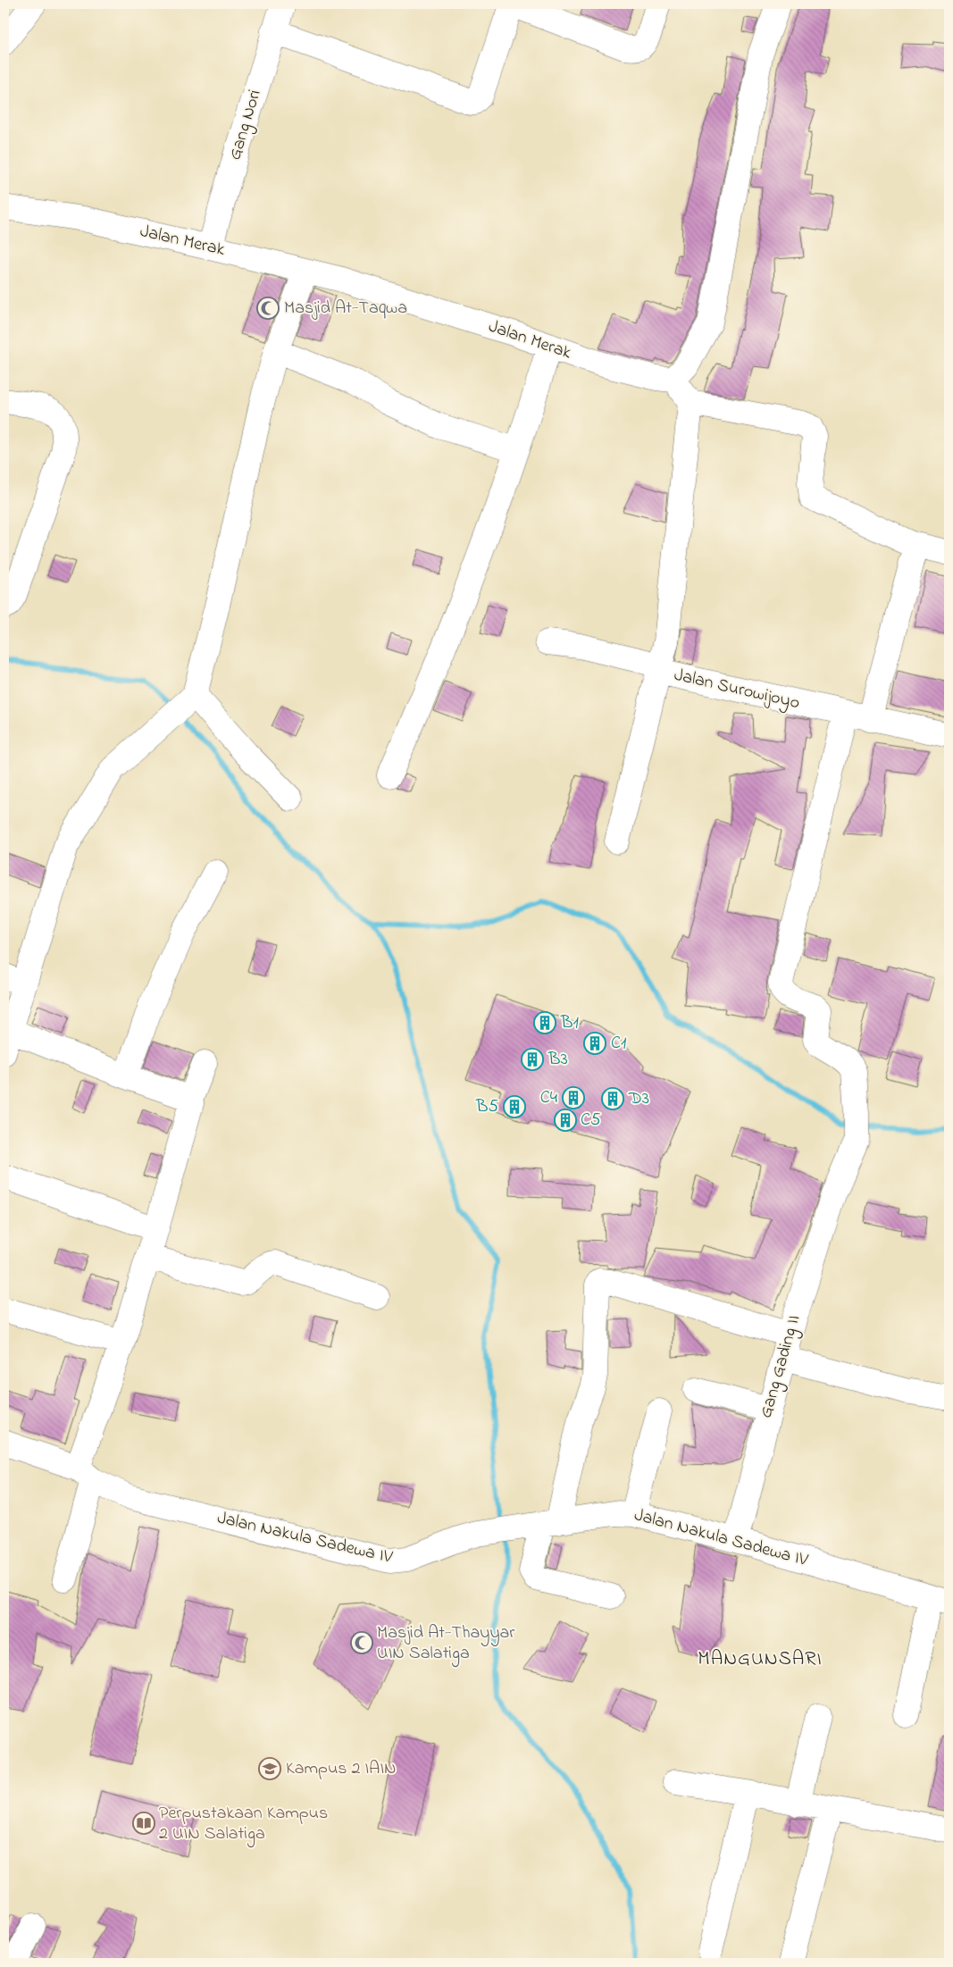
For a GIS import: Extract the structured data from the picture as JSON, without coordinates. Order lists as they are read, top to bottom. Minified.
{"streets":{"street":["Gang Nori","Jalan Merak","Jalan Surowijoyo","Gang Gading II","Jalan Nakula Sadewa IV"]},"crossings":[["Gang Nori","Jalan Merak"],["Jalan Surowijoyo","Gang Gading II"],["Gang Gading II","Jalan Nakula Sadewa IV"]],"districts":["MANGUNSARI"],"places":{"mosque":["Masjid At-Taqwa","Masjid At-Thayyar UIN Salatiga"],"building":["B1","C1","B3","C4","D3","B5","C5"],"school or university":["Kampus 2 IAIN"],"library":["Perpustakaan Kampus 2 UIN Salatiga"]}}
